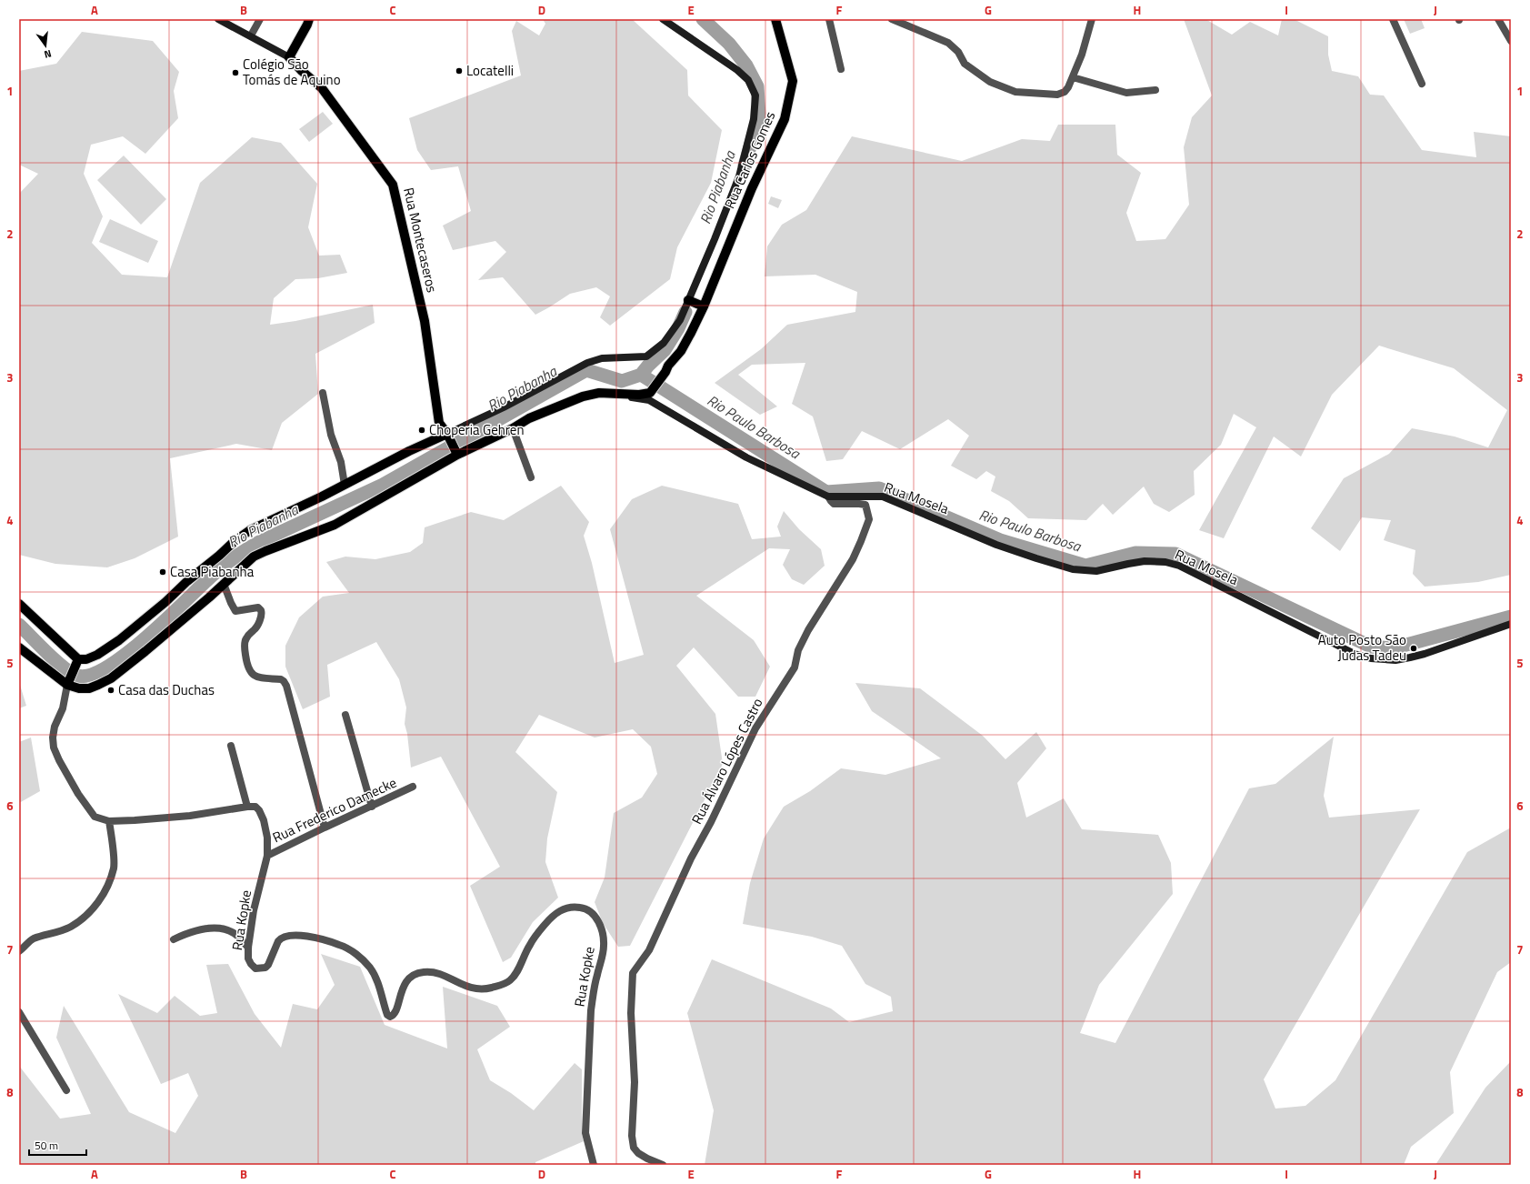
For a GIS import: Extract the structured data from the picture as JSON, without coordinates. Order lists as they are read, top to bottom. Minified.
{"streets":{"main road":["Rua Carlos Gomes","Rua Montecaseros"],"street":["Rua Mosela","Rua Álvaro Lópes Castro","Rua Frederico Damecke","Rua Kopke"]},"crossings":[["Rua Carlos Gomes","Rua Mosela"],["Rua Mosela","Rua Álvaro Lópes Castro"],["Rua Frederico Damecke","Rua Kopke"]],"water":["Rio Piabanha","Rio Paulo Barbosa"],"places":["Locatelli","Colégio São Tomás de Aquino","Choperia Gehren","Casa Piabanha","Auto Posto São Judas Tadeu","Casa das Duchas"],"scale_bar":"50 m","north":"bottom","grid":{"columns":["A","B","C","D","E","F","G","H","I","J"],"rows":["1","2","3","4","5","6","7","8"]}}
